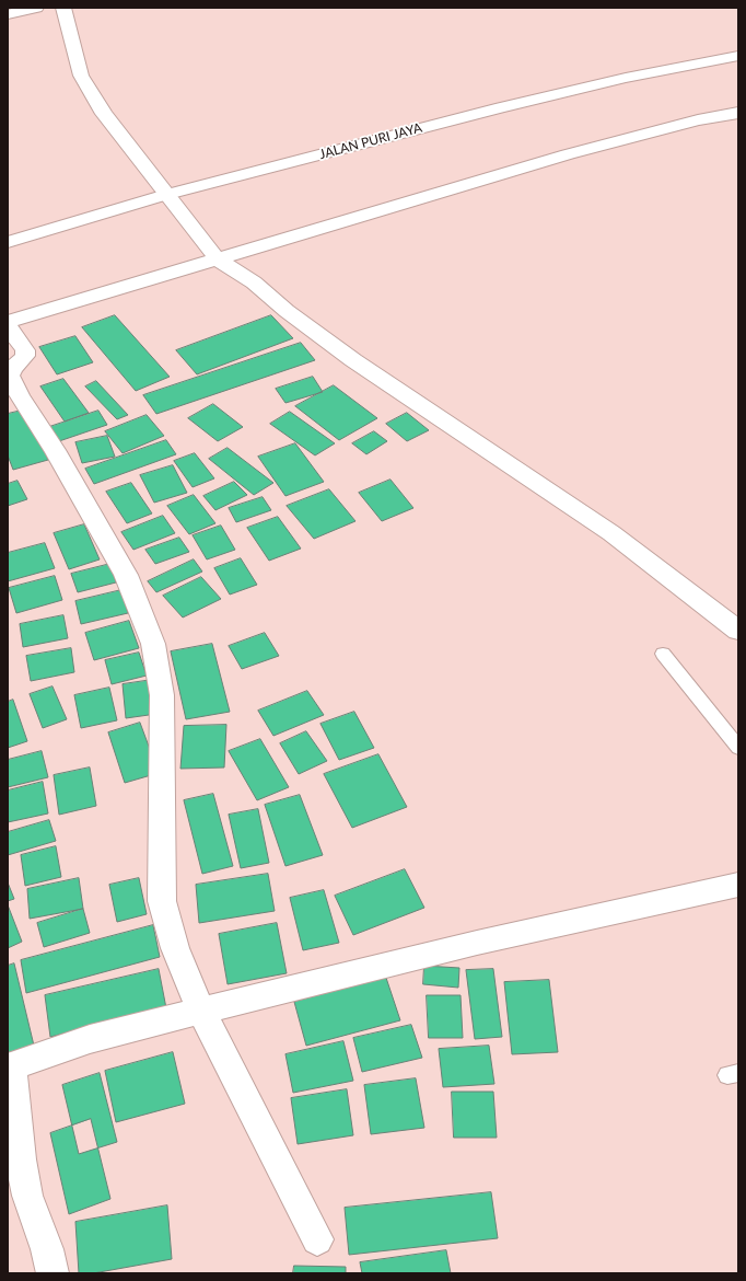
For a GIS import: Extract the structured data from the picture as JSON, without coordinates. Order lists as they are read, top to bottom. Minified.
{"streets":{"street":["JALAN PURI JAYA"]}}
